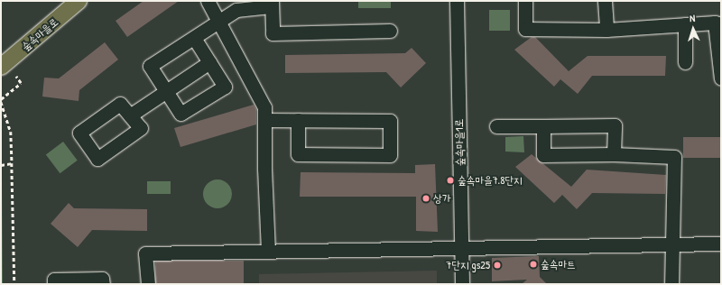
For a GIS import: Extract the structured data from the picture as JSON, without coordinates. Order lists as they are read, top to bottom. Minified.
{"streets":{"main road":["숲속마을로"],"street":["숲속마을1로"]},"places":["숲속마을7.8단지","상가","숲속마트","7단지 gs25"],"north":"top"}
